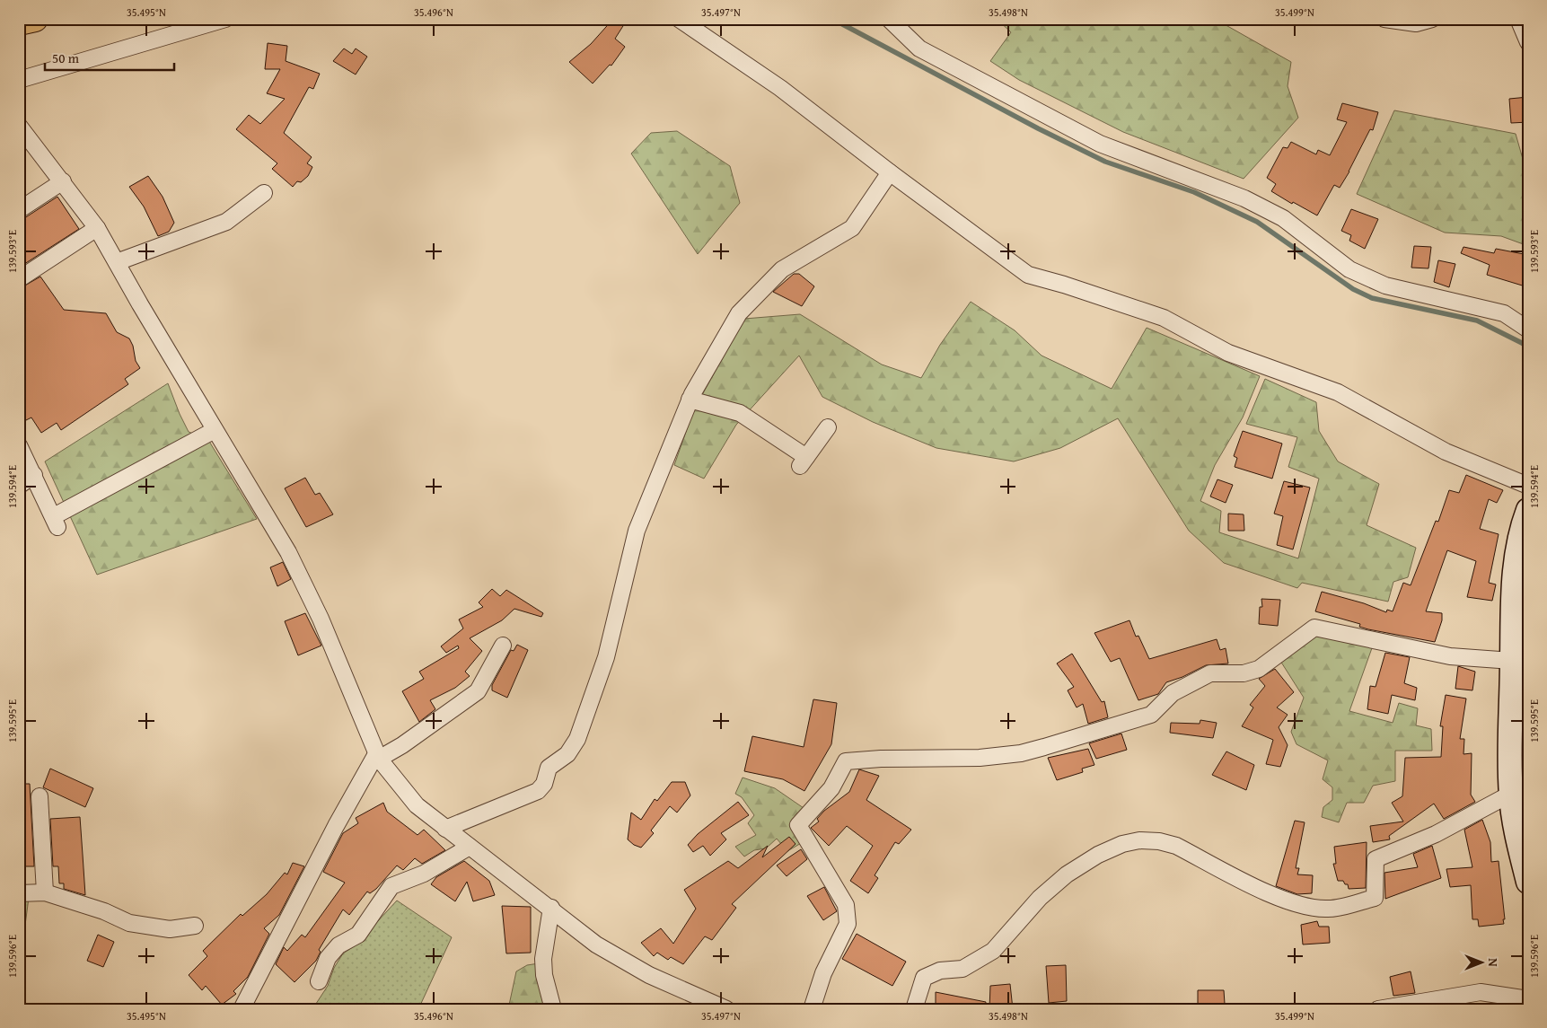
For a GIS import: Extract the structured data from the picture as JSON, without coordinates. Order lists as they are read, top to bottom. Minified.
{"scale_bar":"50 m","north":"right","coordinates":["35.495°N","35.496°N","35.497°N","35.498°N","35.499°N","139.593°E","139.594°E","139.595°E","139.596°E"]}
